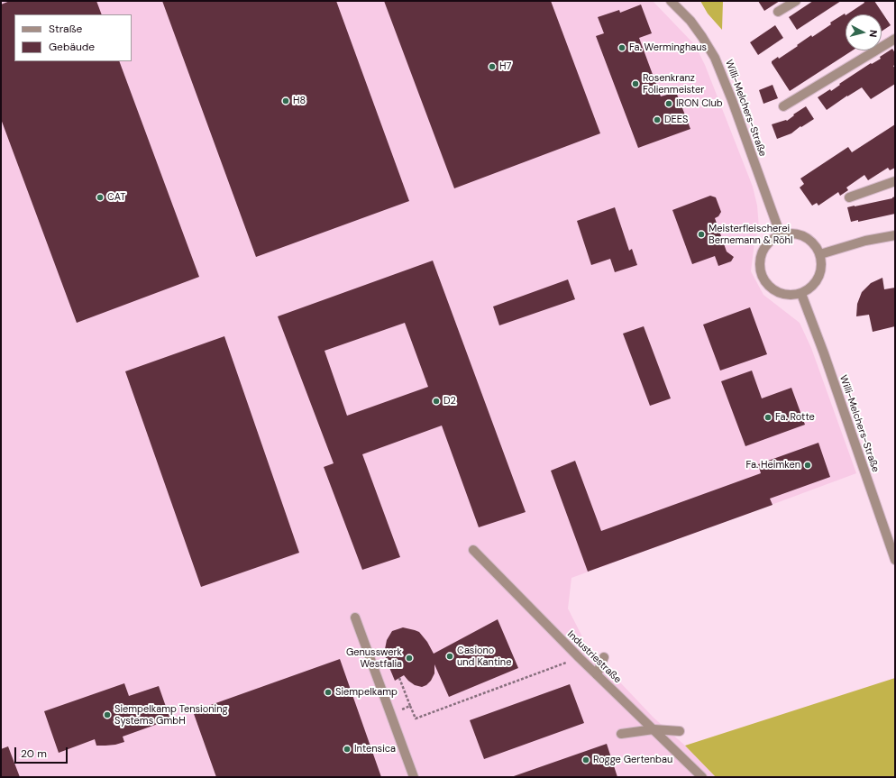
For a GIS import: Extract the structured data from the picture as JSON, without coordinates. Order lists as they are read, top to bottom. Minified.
{"streets":{"street":["Willi-Melchers-Straße","Industriestraße"]},"places":["Fa. Werminghaus","H7","Rosenkranz Folienmeister","H8","IRON Club","DEES","CAT","Meisterfleischerei Bernemann & Röhl","D2","Fa. Rotte","Fa. Heimken","Casiono und Kantine","Genusswerk Westfalia","Siempelkamp","Siempelkamp Tensioning Systems GmbH","Intensica","Rogge Gertenbau"],"legend":["Straße","Gebäude"],"scale_bar":"20 m","north":"right"}
